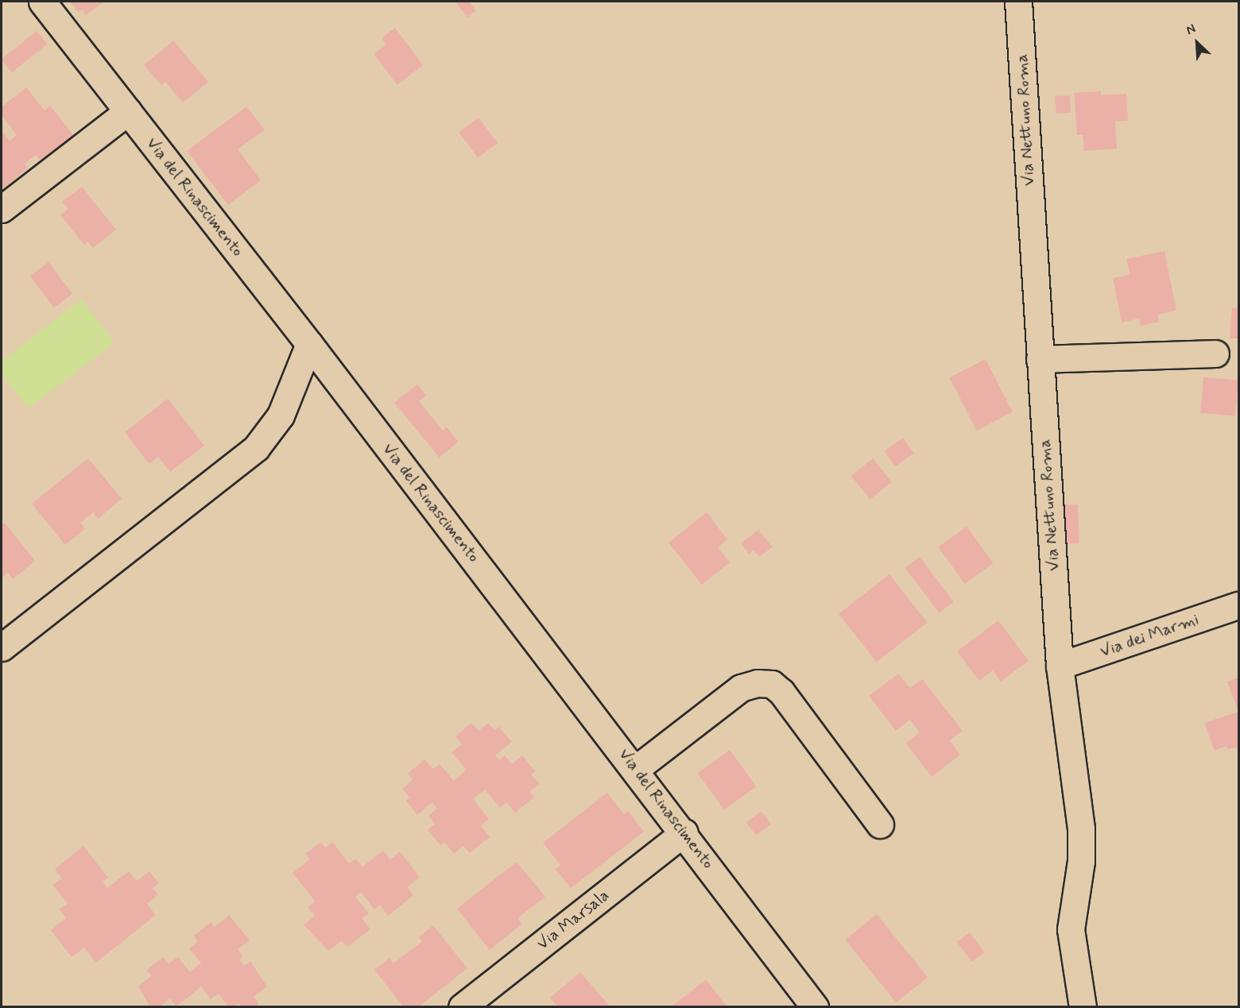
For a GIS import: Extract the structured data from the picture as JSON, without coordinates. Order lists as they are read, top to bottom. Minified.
{"streets":{"street":["Via Nettuno Roma","Via del Rinascimento","Via dei Marmi","Via Marsala"]},"crossings":[["Via Nettuno Roma","Via dei Marmi"],["Via del Rinascimento","Via Marsala"]],"north":"top left"}
